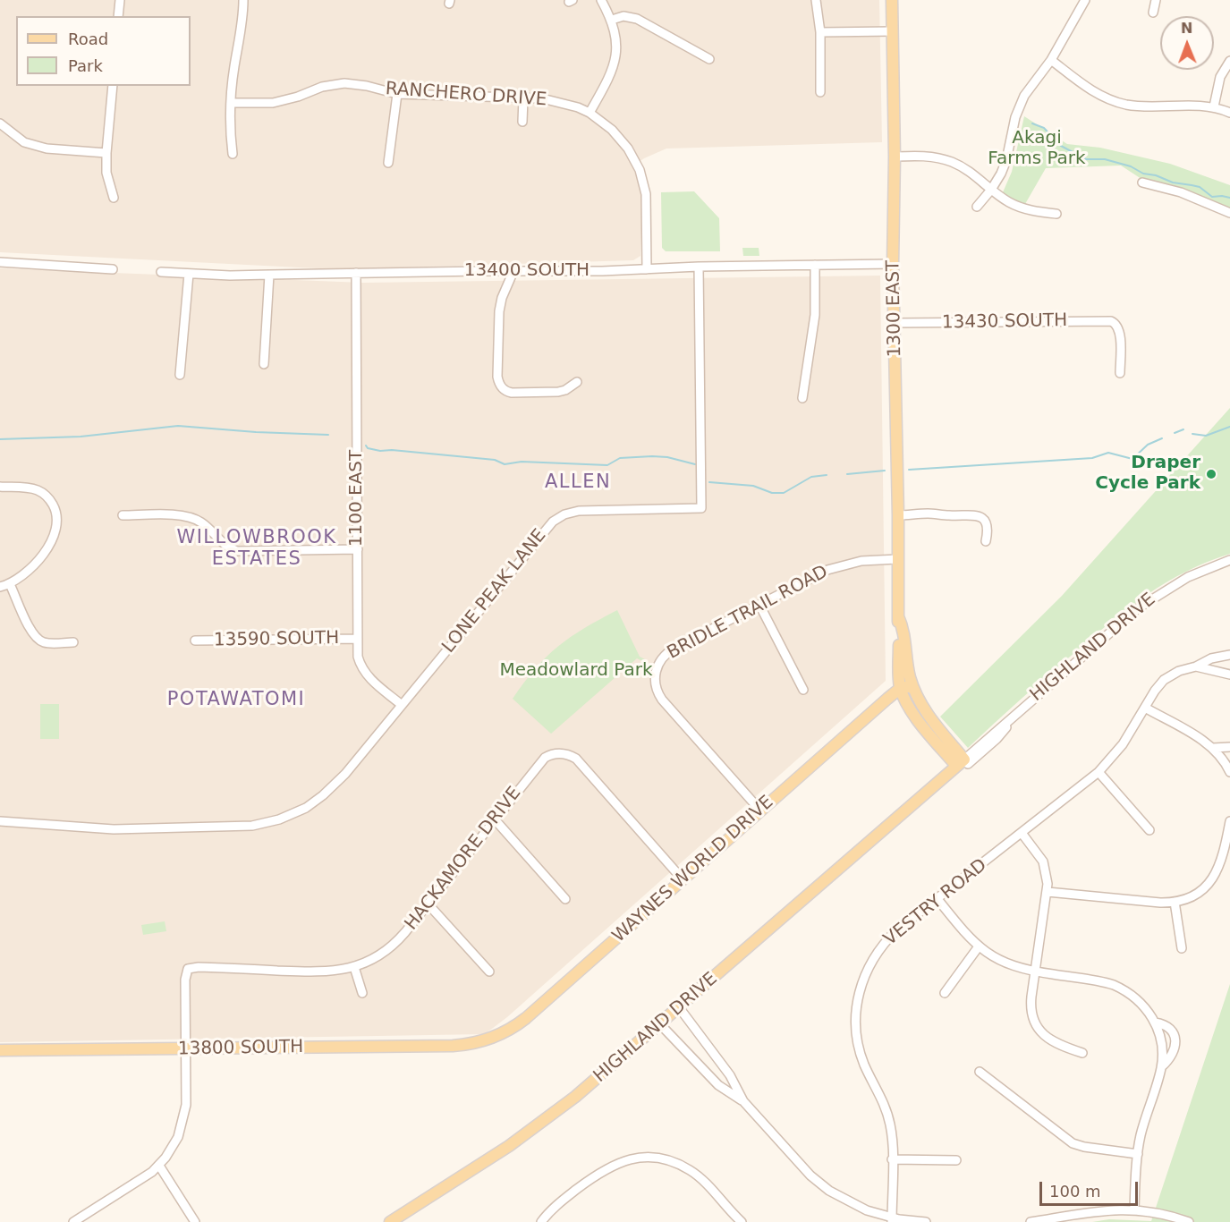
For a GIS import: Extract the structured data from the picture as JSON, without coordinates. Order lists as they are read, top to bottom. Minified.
{"streets":{"main road":["1300 EAST","HIGHLAND DRIVE","WAYNES WORLD DRIVE","13800 SOUTH"],"street":["RANCHERO DRIVE","13400 SOUTH","13430 SOUTH","1100 EAST","LONE PEAK LANE","BRIDLE TRAIL ROAD","13590 SOUTH","HACKAMORE DRIVE","VESTRY ROAD"]},"crossings":[["RANCHERO DRIVE","13400 SOUTH"],["13400 SOUTH","1300 EAST"],["13400 SOUTH","1100 EAST"],["13400 SOUTH","LONE PEAK LANE"],["1300 EAST","13430 SOUTH"],["1300 EAST","BRIDLE TRAIL ROAD"],["1300 EAST","HIGHLAND DRIVE"],["1300 EAST","WAYNES WORLD DRIVE"],["1100 EAST","LONE PEAK LANE"],["1100 EAST","13590 SOUTH"],["BRIDLE TRAIL ROAD","WAYNES WORLD DRIVE"],["HACKAMORE DRIVE","WAYNES WORLD DRIVE"],["HACKAMORE DRIVE","13800 SOUTH"],["WAYNES WORLD DRIVE","13800 SOUTH"]],"districts":["ALLEN","WILLOWBROOK ESTATES","POTAWATOMI"],"parks":["Akagi Farms Park","Meadowlard Park"],"places":["Draper Cycle Park"],"legend":["Road","Park"],"scale_bar":"100 m","north":"top"}
